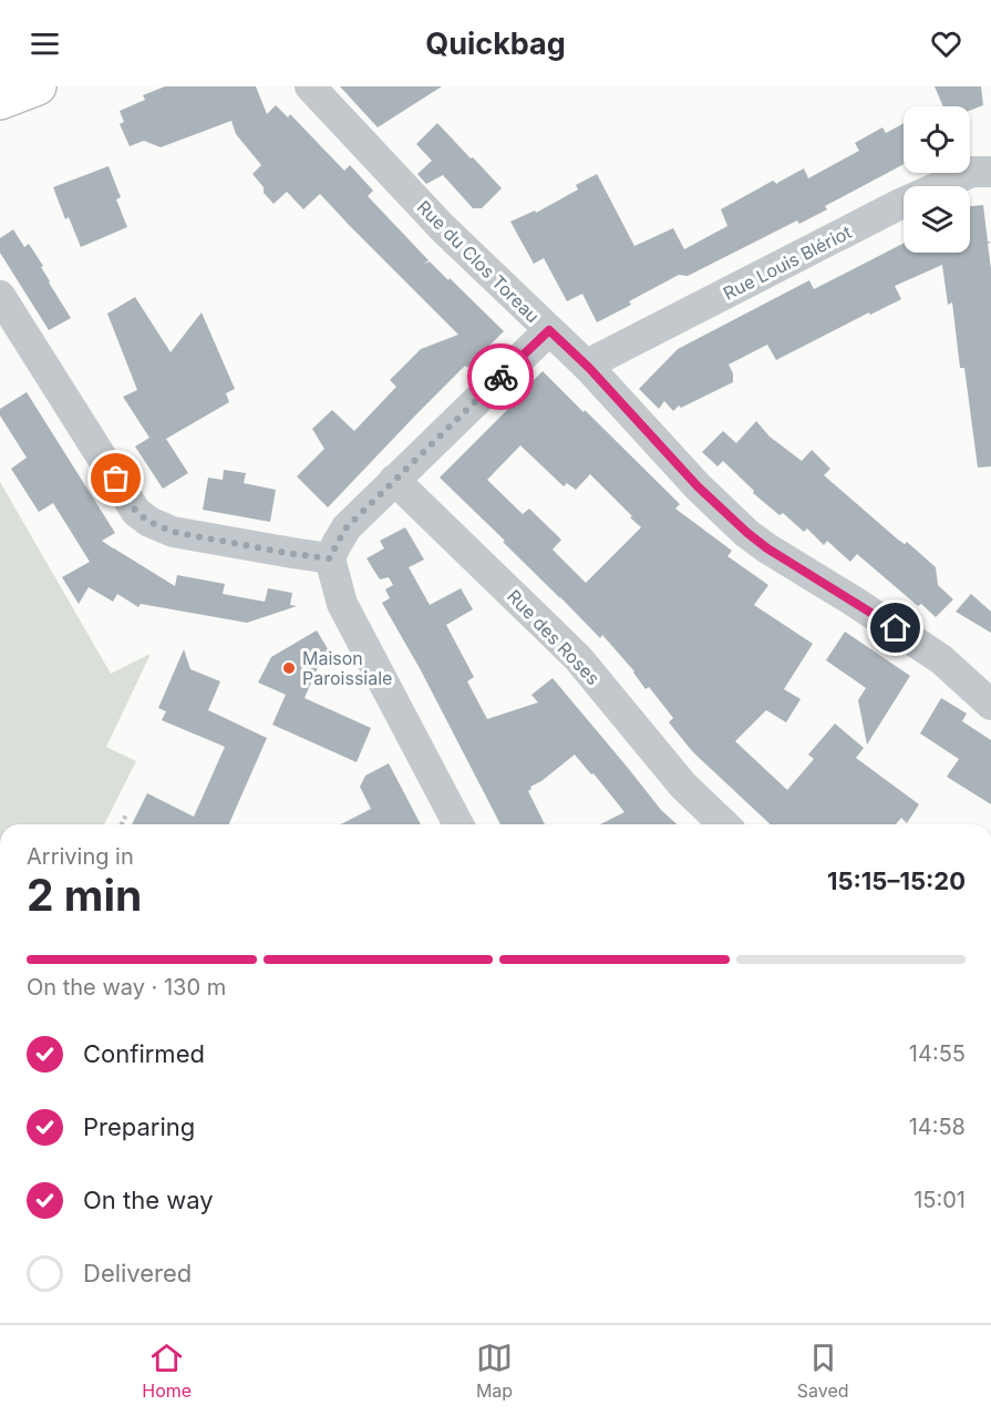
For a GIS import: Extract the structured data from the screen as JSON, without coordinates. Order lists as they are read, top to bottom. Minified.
{"streets":{"street":["Rue du Clos Toreau","Rue Louis Blériot","Rue des Roses"]},"crossings":[["Rue du Clos Toreau","Rue Louis Blériot"]],"places":["Maison Paroissiale"],"page":{"header":"Quickbag","heading":["2 min","Arriving in","15:15–15:20"],"bar":"On the way · 130 m","list":[["Confirmed","14:55"],["Preparing","14:58"],["On the way","15:01"],"Delivered"],"tabs":["Home","Map","Saved"]}}
